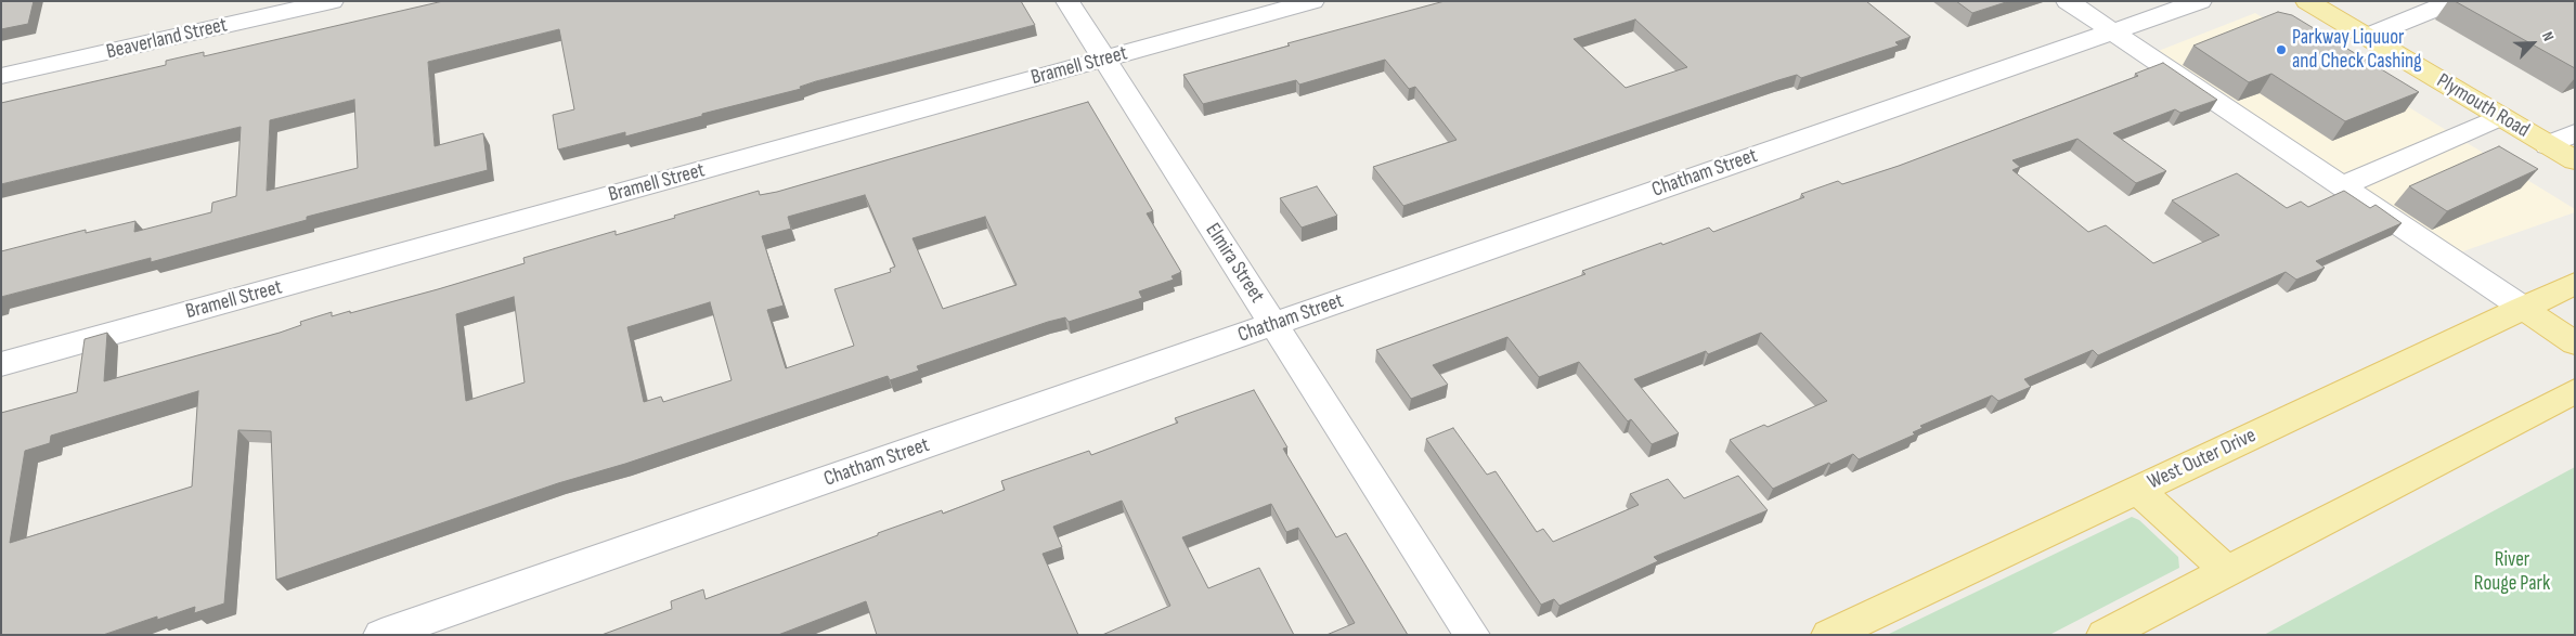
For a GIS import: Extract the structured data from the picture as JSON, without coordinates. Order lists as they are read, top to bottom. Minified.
{"streets":{"main road":["Plymouth Road","West Outer Drive"],"street":["Beaverland Street","Bramell Street","Chatham Street","Elmira Street"]},"crossings":[["Bramell Street","Elmira Street"],["Chatham Street","Elmira Street"]],"parks":["River Rouge Park"],"places":["Parkway Liquuor and Check Cashing"],"north":"top right"}
